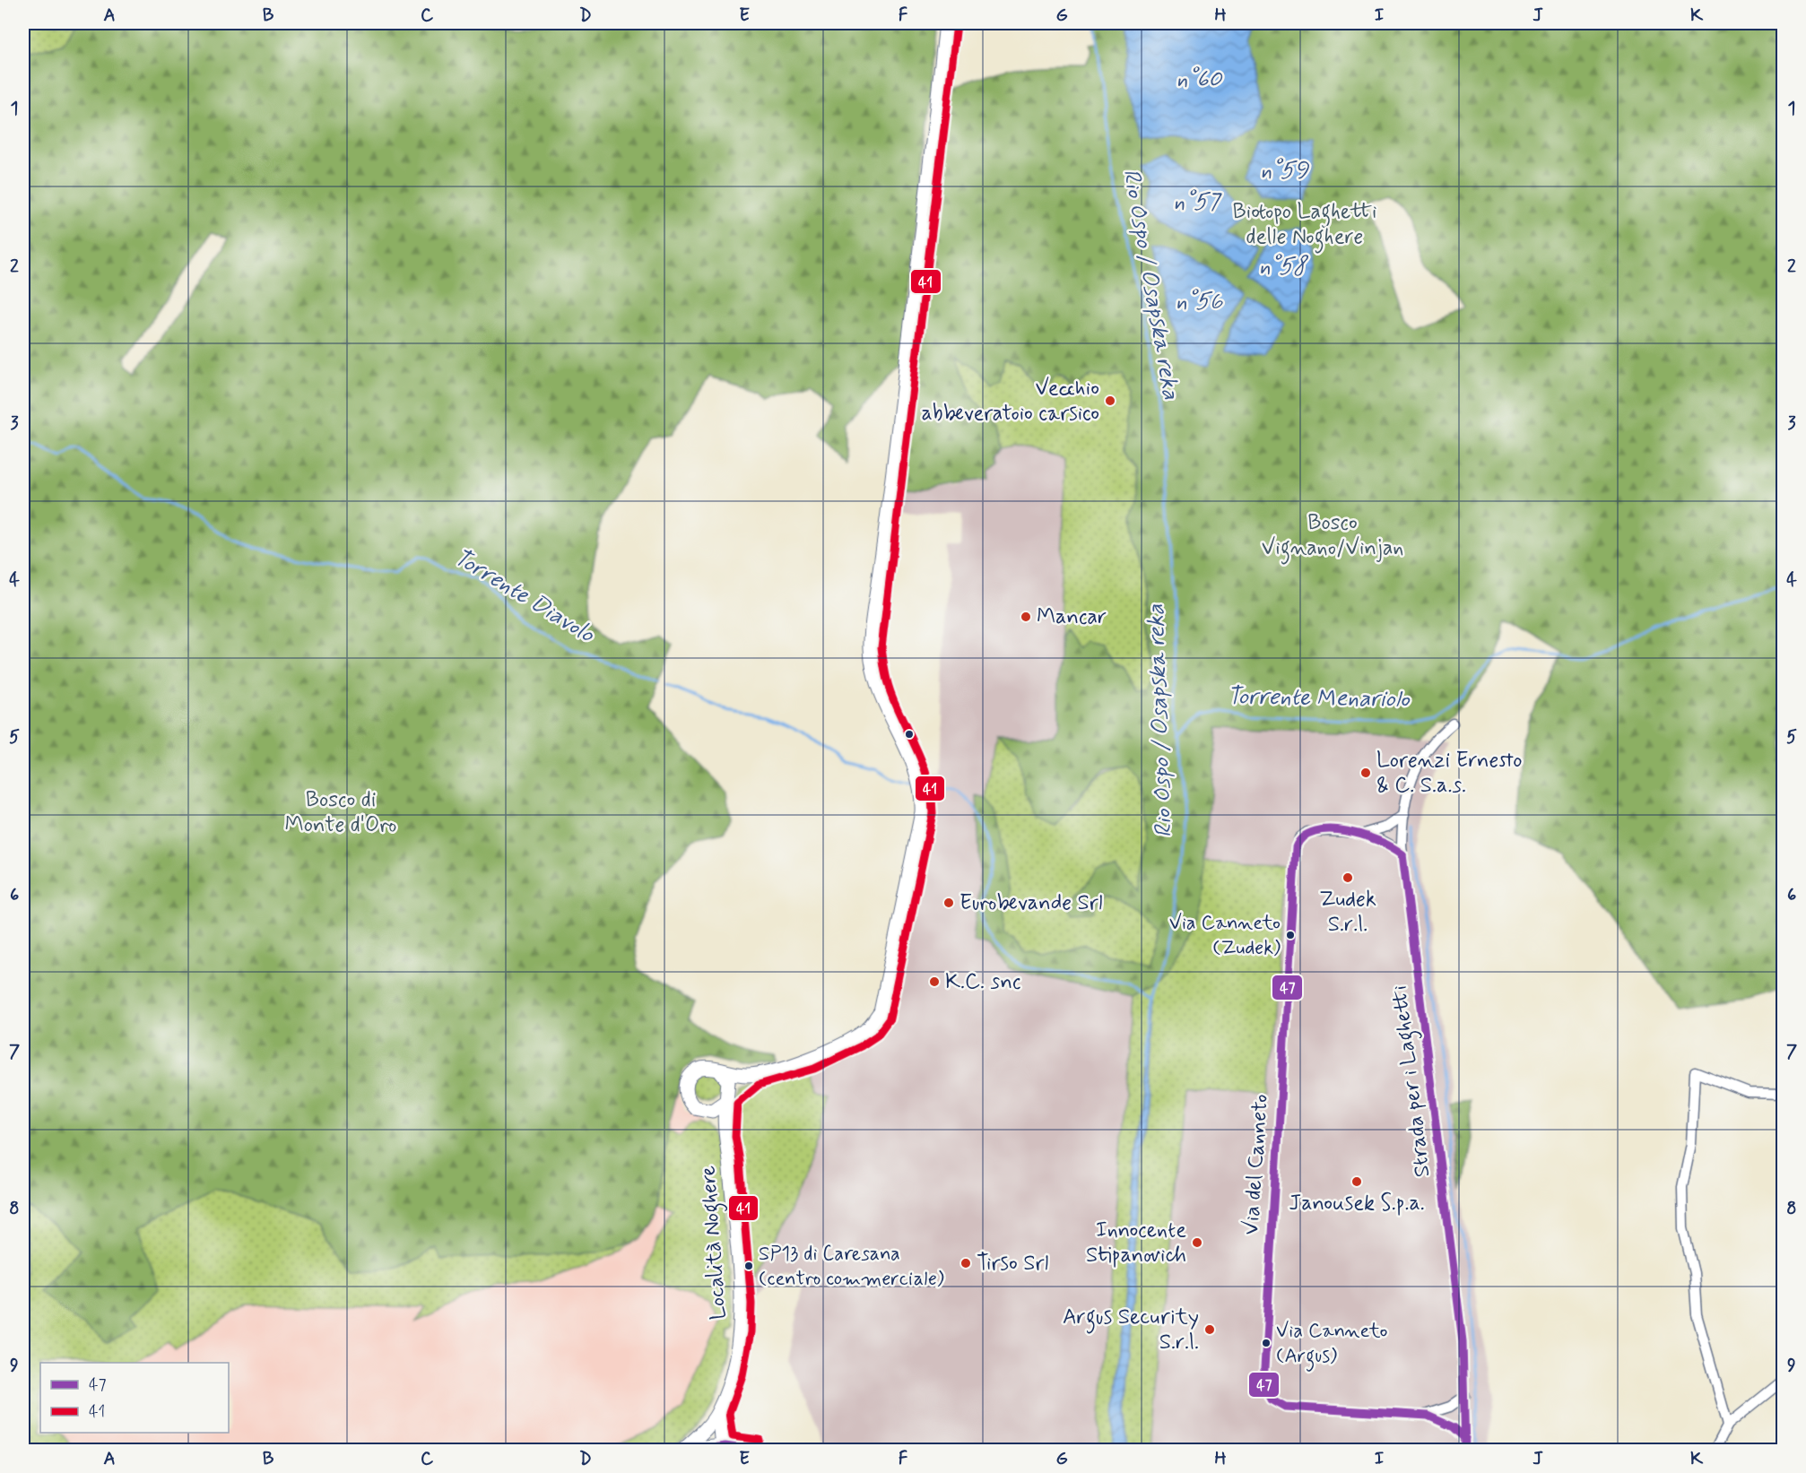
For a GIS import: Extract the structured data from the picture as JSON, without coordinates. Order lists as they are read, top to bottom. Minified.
{"streets":{"main road":["Località Noghere"],"street":["Strada per i Laghetti","Via del Canneto"]},"crossings":[["Strada per i Laghetti","Via del Canneto"]],"water":["n°60","n°59","n°57","n°58","Rio Ospo / Osapska reka","n°56","Torrente Diavolo","Torrente Menariolo"],"parks":["Biotopo Laghetti delle Noghere","Bosco Vignano/Vinjan","Bosco di Monte d'Oro"],"places":["Vecchio abbeveratoio carsico","Mancar","Lorenzi Ernesto & C. S.a.s.","Zudek S.r.l.","Eurobevande Srl","Via Canneto (Zudek)","K.C. snc","Janousek S.p.a.","Innocente Stipanovich","Tirso Srl","SP13 di Caresana (centro commerciale)","Argus Security S.r.l.","Via Canneto (Argus)"],"lines":["transit line 41","transit line 47"],"legend":["47","41"],"grid":{"columns":["A","B","C","D","E","F","G","H","I","J","K"],"rows":["1","2","3","4","5","6","7","8","9"]}}
